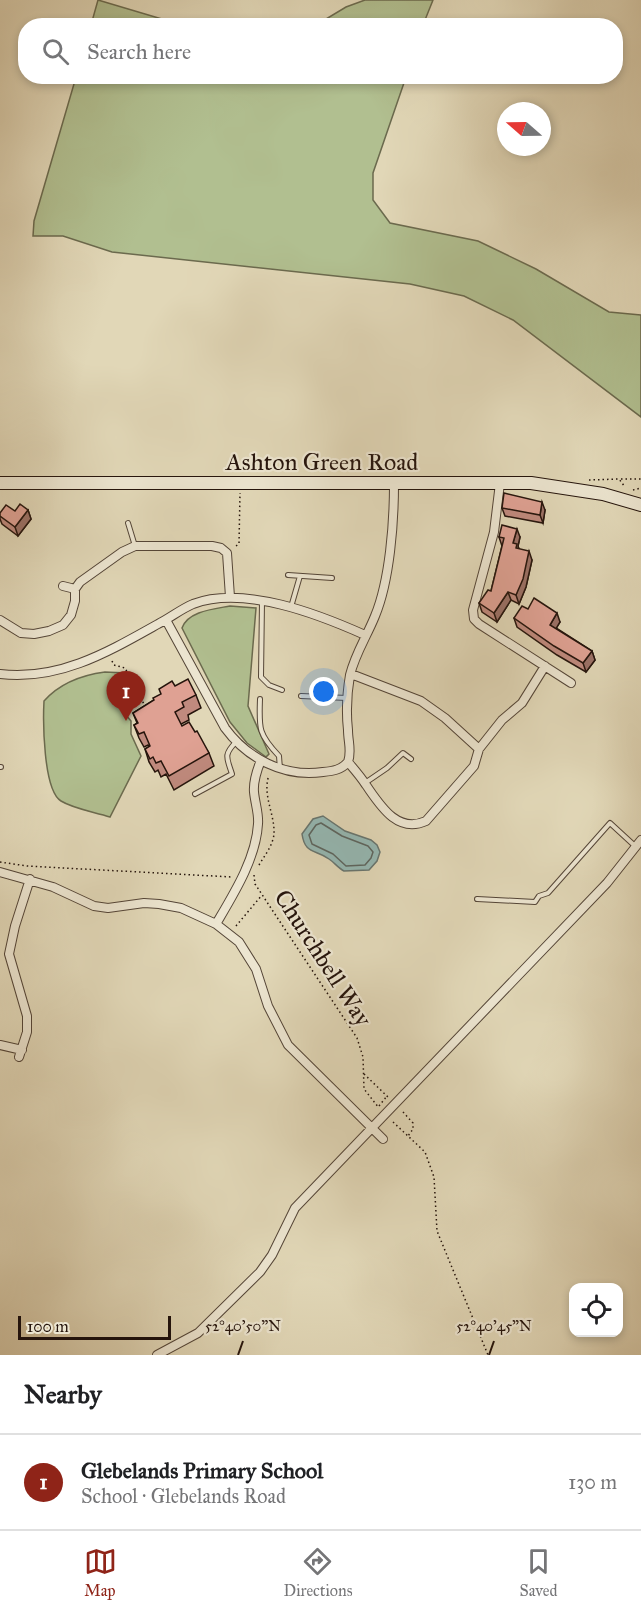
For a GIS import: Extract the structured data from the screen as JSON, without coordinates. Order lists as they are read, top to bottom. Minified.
{"streets":{"street":["Ashton Green Road"],"path":["Churchbell Way"]},"scale_bar":"100 m","north":"left","page":{"search":"Search here","pins":"1","scale":"100 m","heading":"Nearby","list":[{"mark":"1","name":"Glebelands Primary School","note":"School · Glebelands Road","value":"130 m"}],"nav":["Map","Directions","Saved"]},"coordinates":["52°40'50\"N","52°40'45\"N"]}
